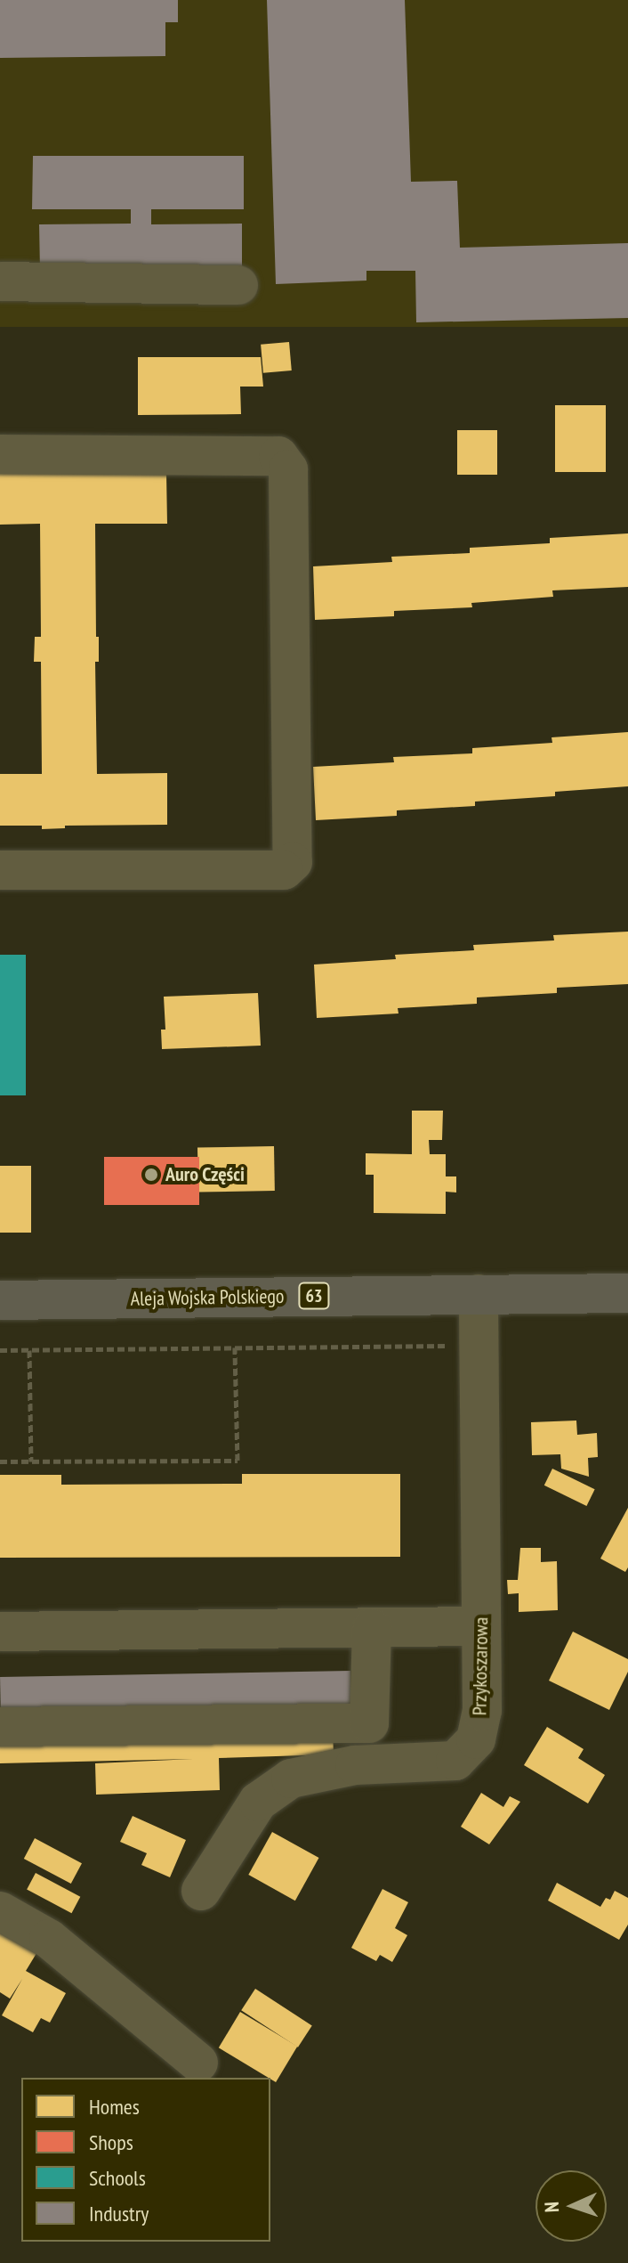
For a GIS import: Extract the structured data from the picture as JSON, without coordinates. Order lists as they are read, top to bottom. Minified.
{"streets":{"main road":["63","Aleja Wojska Polskiego"],"street":["Przykoszarowa"]},"crossings":[["Aleja Wojska Polskiego","Przykoszarowa"]],"places":["Auro Części"],"legend":["Homes","Shops","Schools","Industry"],"north":"left"}
